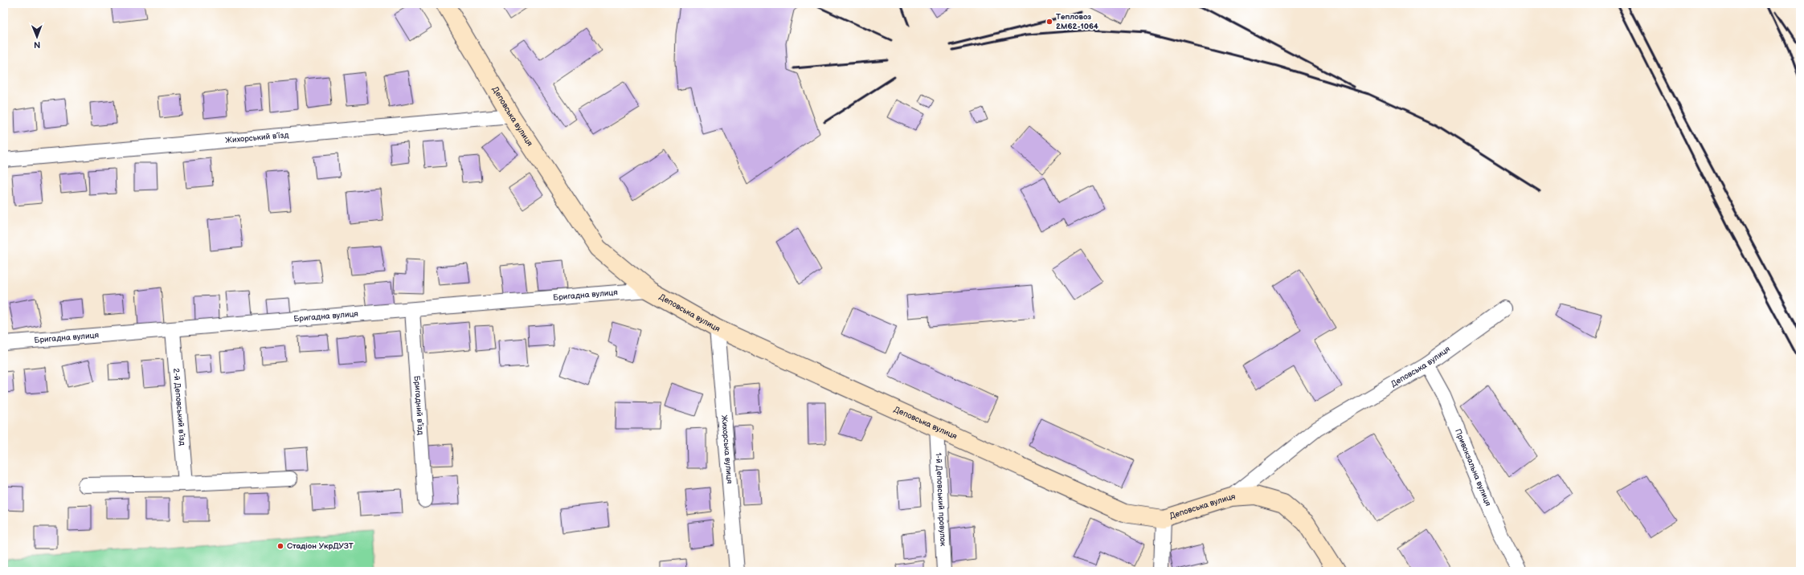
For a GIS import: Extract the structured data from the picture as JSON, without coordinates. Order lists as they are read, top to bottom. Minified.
{"streets":{"main road":["Деповська вулиця"],"street":["Жихорський в’їзд","Бригадна вулиця","Бригадний в’їзд","2-й Деповський в’їзд","Жихорська вулиця","Привокзальна вулиця","1-й Деповський провулок"]},"crossings":[["Деповська вулиця","Жихорський в’їзд"],["Деповська вулиця","Бригадна вулиця"],["Деповська вулиця","Жихорська вулиця"],["Деповська вулиця","Привокзальна вулиця"],["Деповська вулиця","1-й Деповський провулок"],["Бригадна вулиця","Бригадний в’їзд"],["Бригадна вулиця","2-й Деповський в’їзд"]],"places":["Тепловоз 2М62-1064","Стадіон УкрДУЗТ"],"north":"bottom"}
